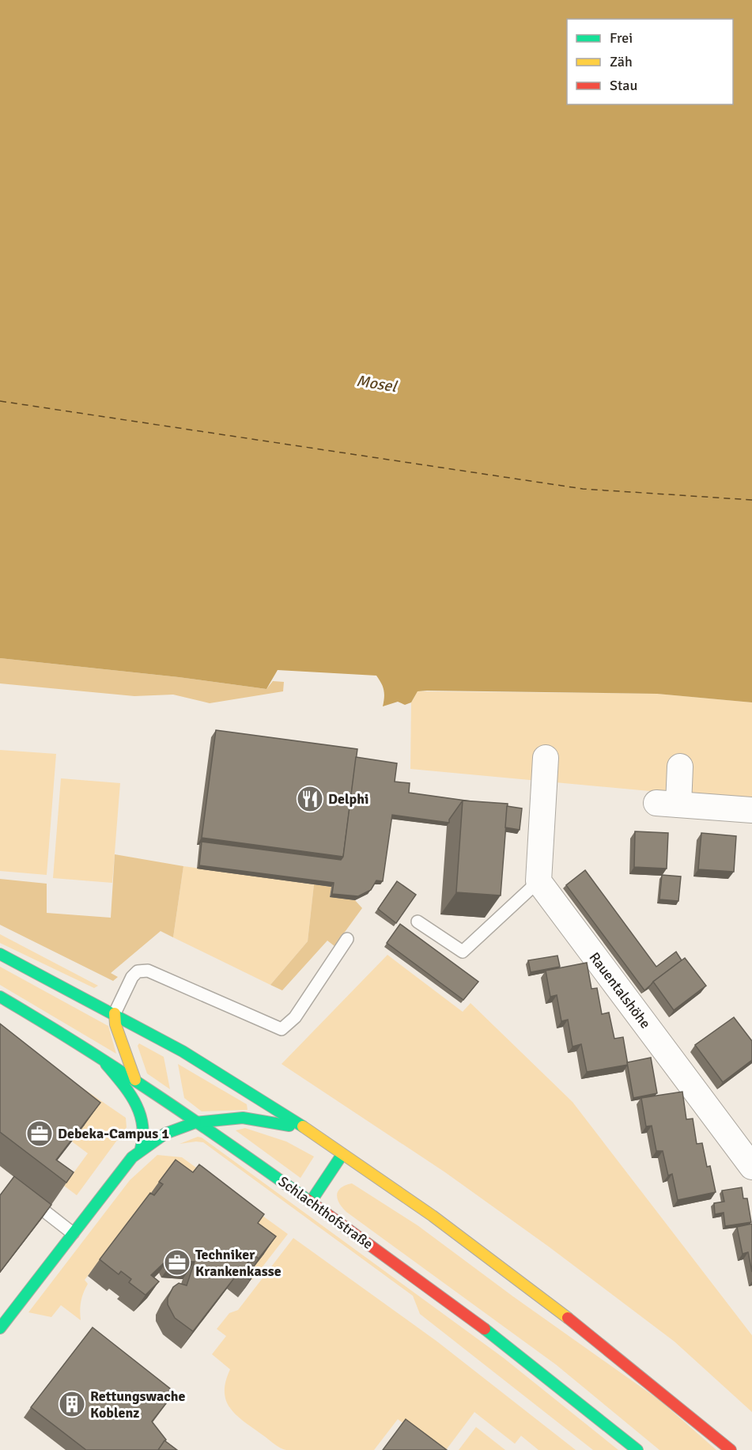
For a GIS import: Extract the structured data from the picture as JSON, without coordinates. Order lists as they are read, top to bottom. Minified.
{"streets":{"main road":["Schlachthofstraße"],"street":["Rauentalshöhe"]},"water":["Mosel"],"places":{"restaurant":["Delphi"],"office":["Debeka-Campus 1","Techniker Krankenkasse"],"building":["Rettungswache Koblenz"]},"legend":["Frei","Zäh","Stau"]}
